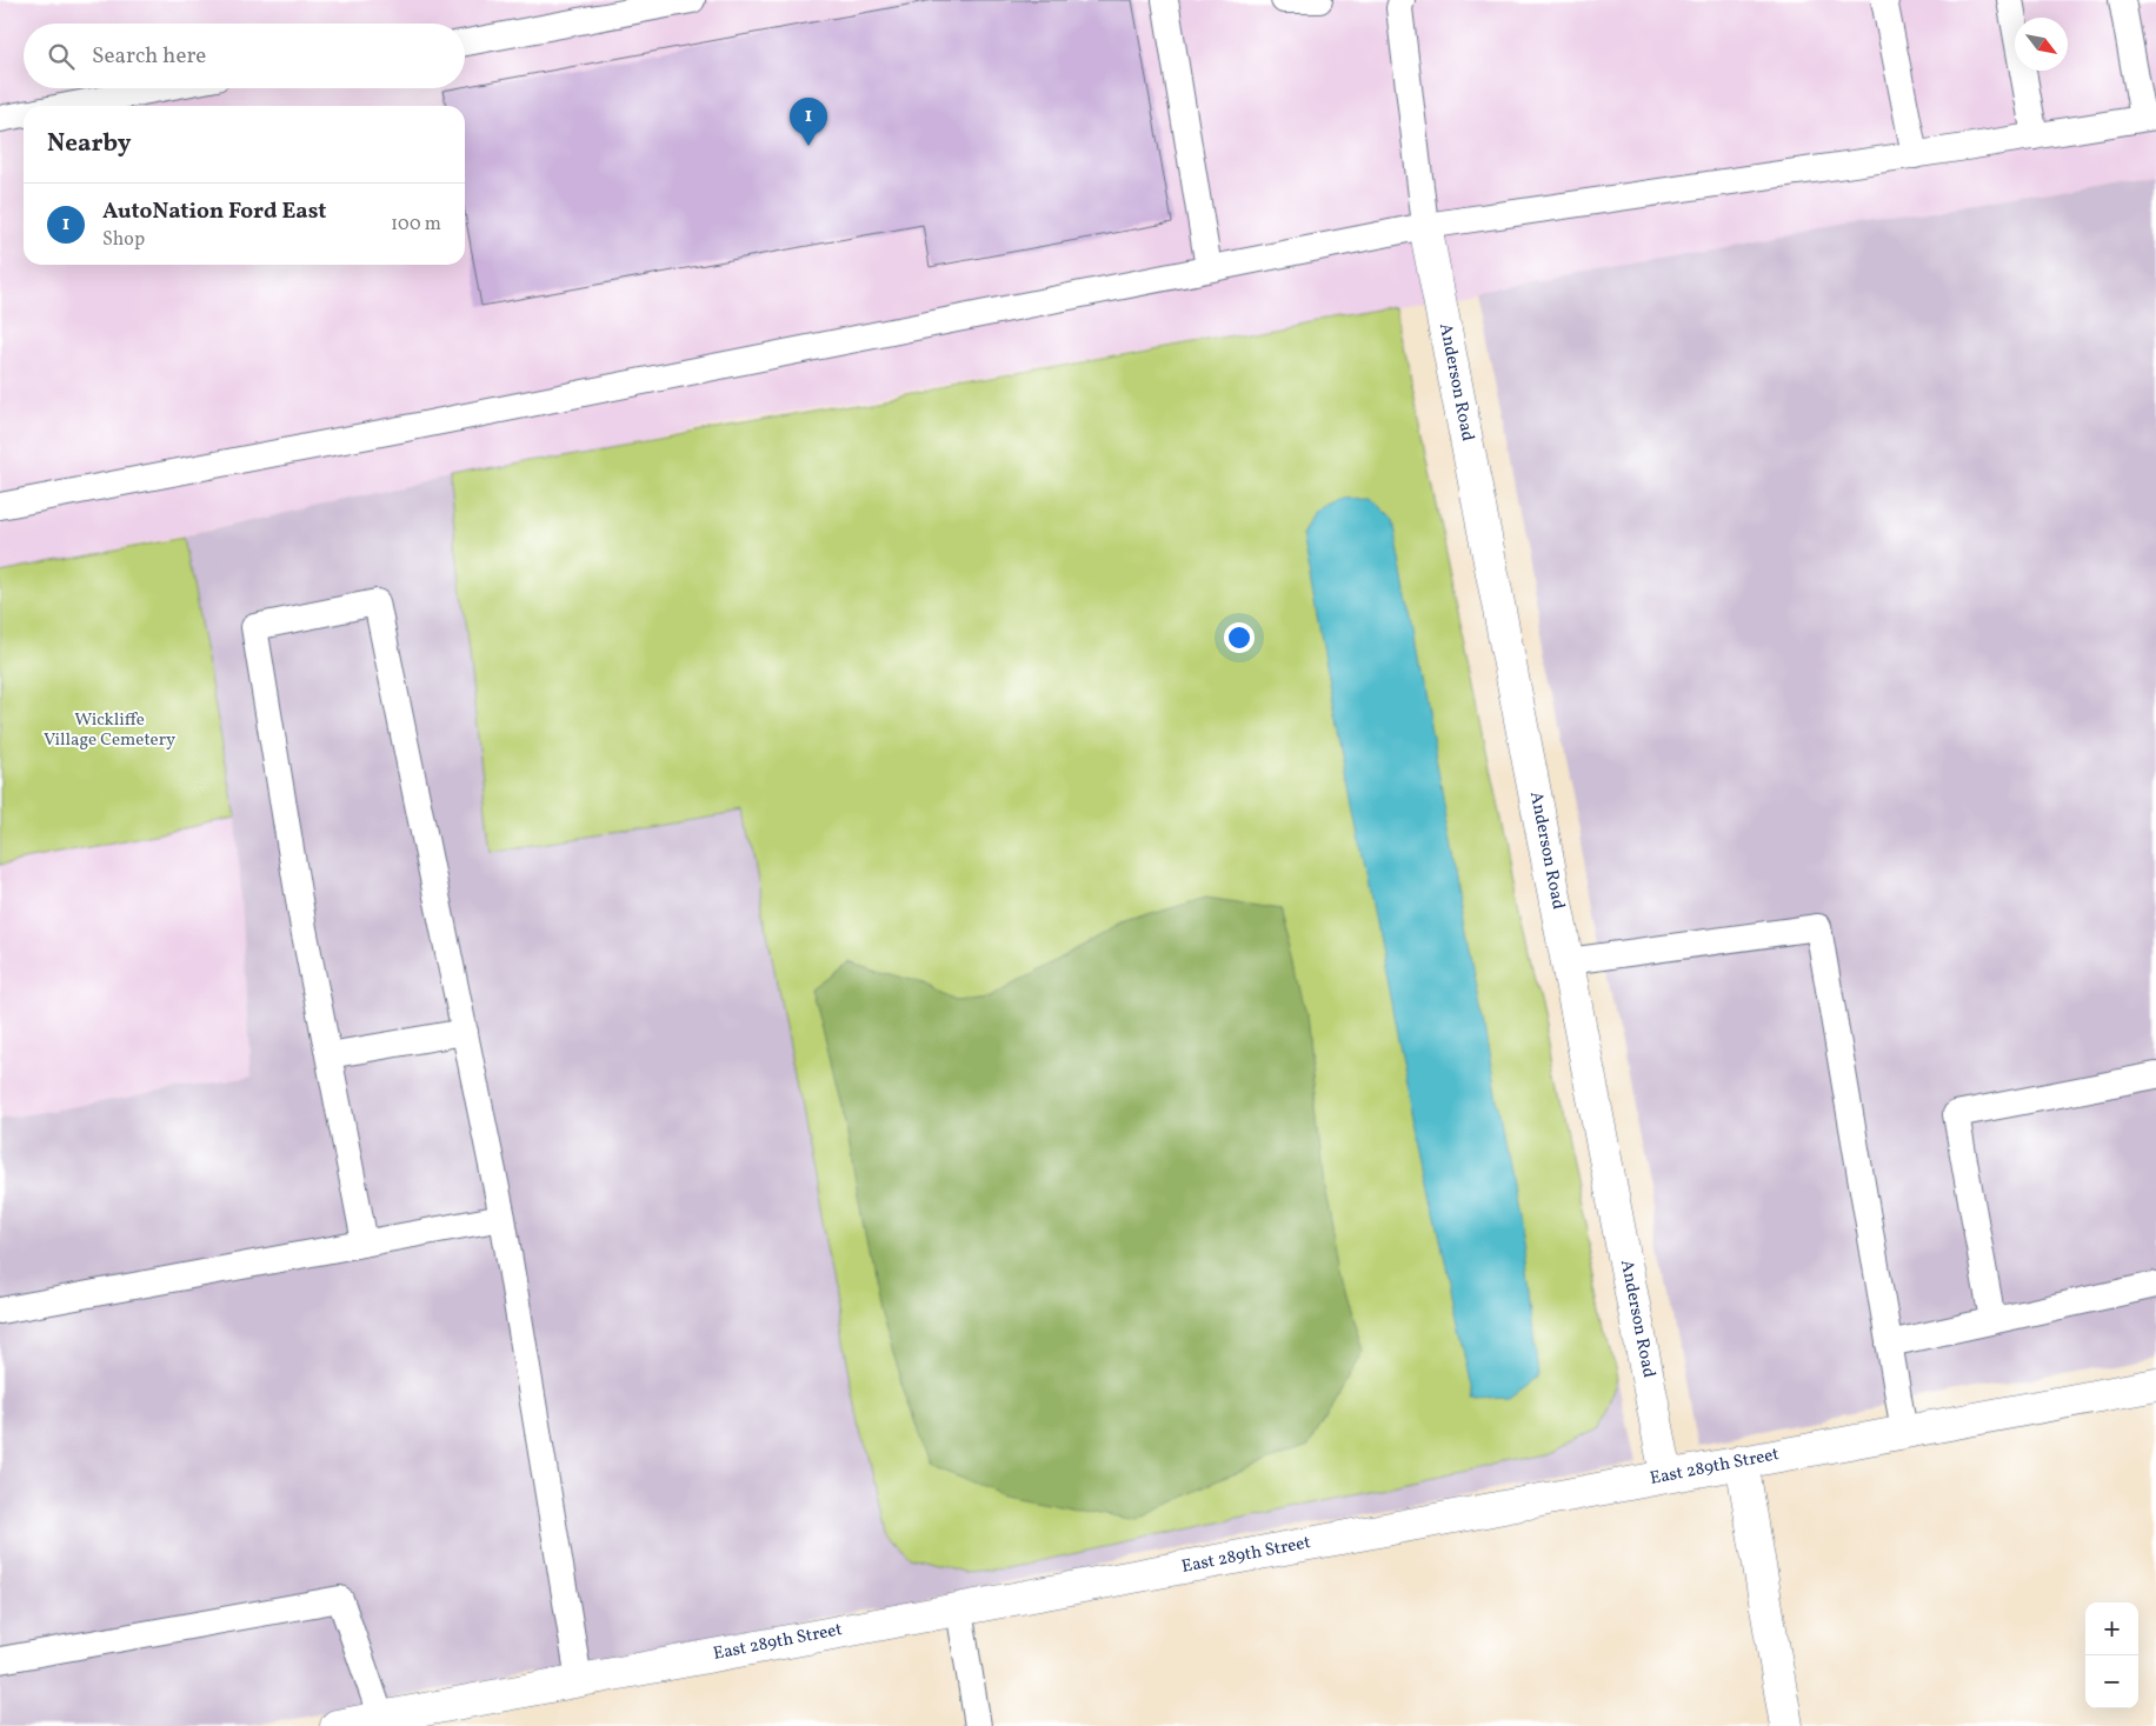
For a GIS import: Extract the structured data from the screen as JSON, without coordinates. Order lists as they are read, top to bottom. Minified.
{"streets":{"street":["Anderson Road","East 289th Street"]},"crossings":[["Anderson Road","East 289th Street"]],"parks":["Wickliffe Village Cemetery"],"north":"bottom right","page":{"search":"Search here","pins":"1","heading":"Nearby","list":[{"mark":"1","name":"AutoNation Ford East","note":"Shop","value":"100 m"}],"map_buttons":["+","−"]}}
